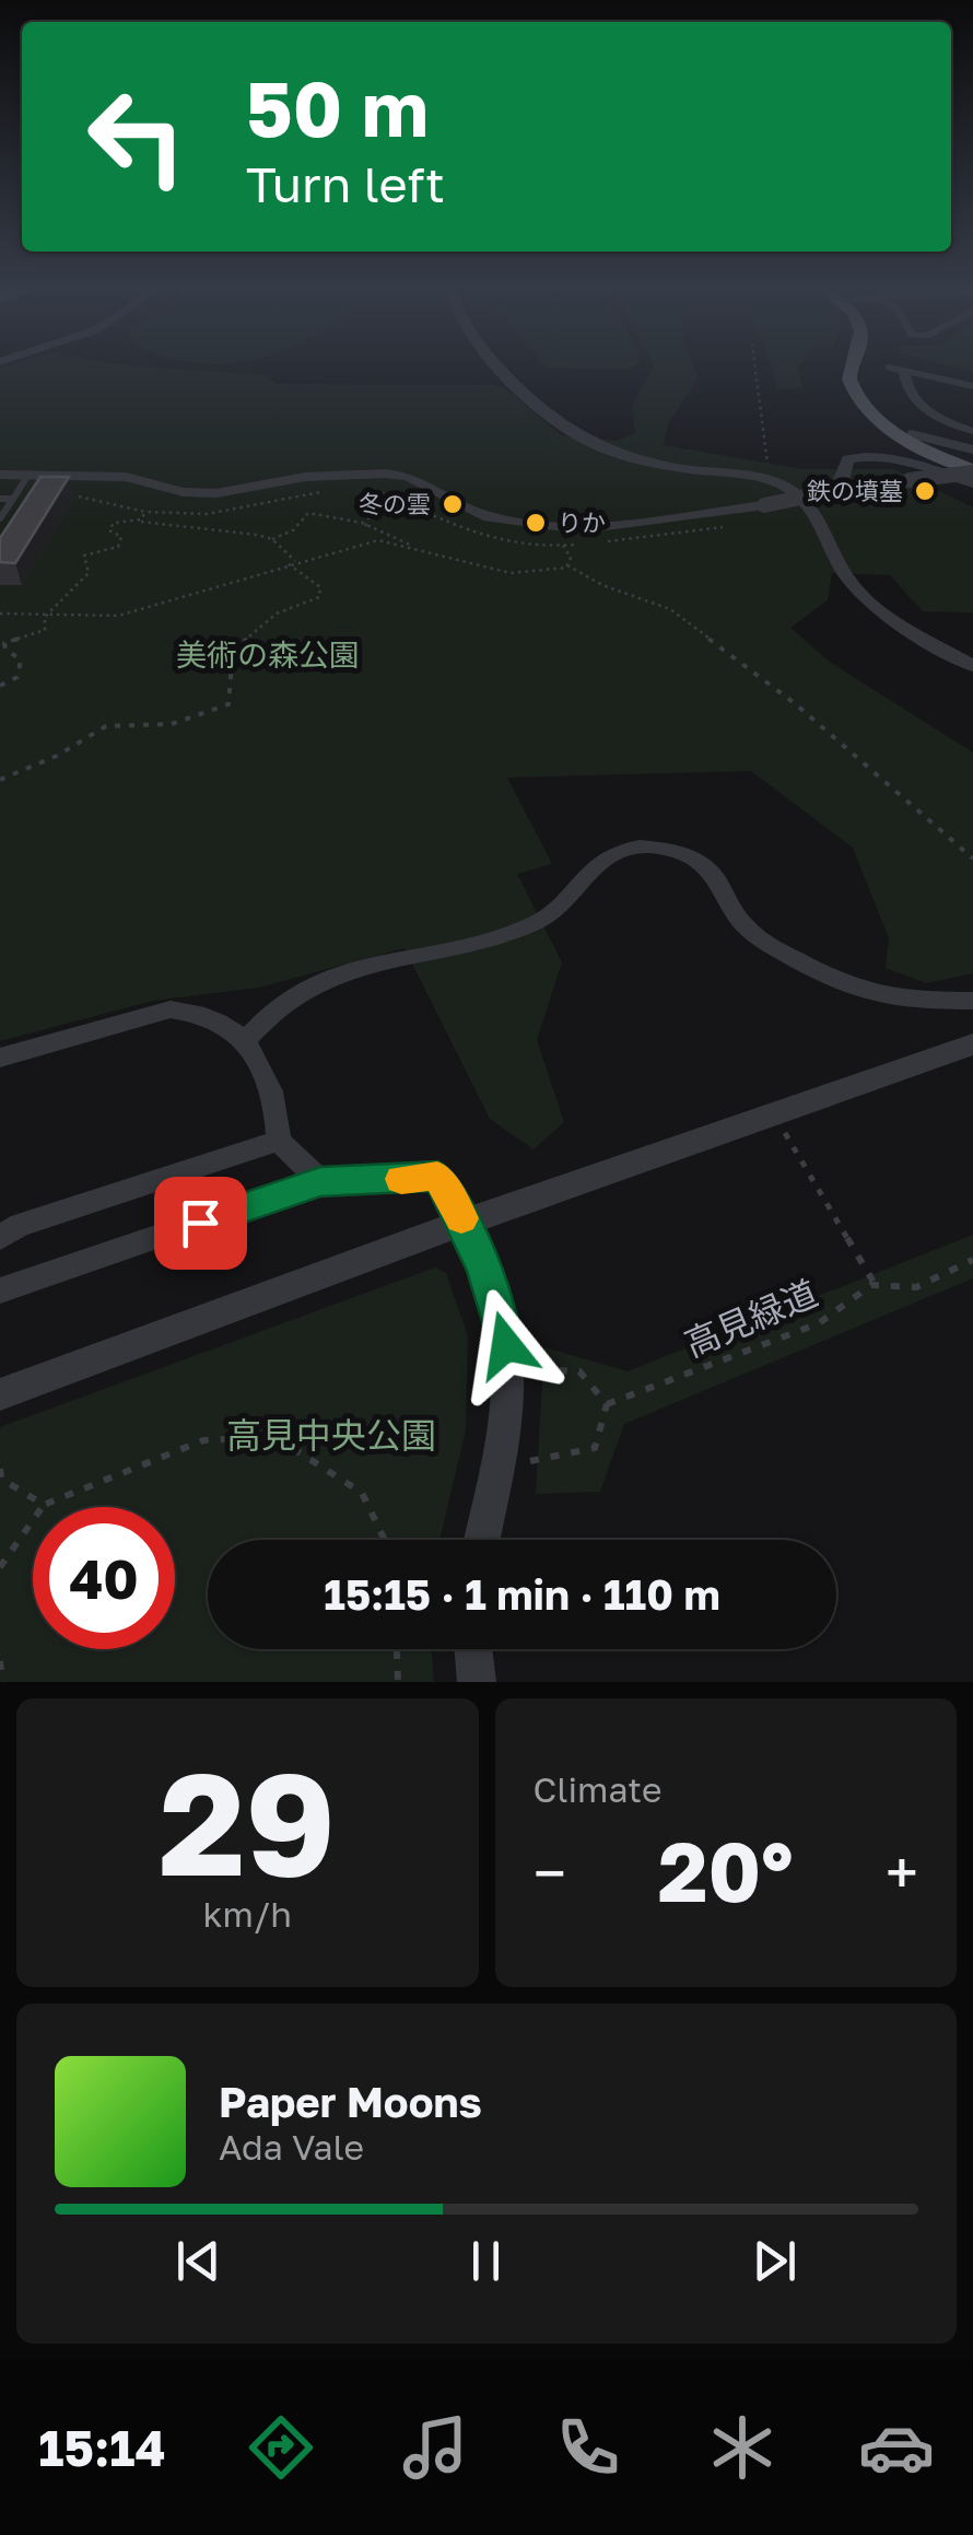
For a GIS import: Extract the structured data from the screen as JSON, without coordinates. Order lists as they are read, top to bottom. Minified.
{"streets":{"path":["高見緑道"]},"parks":["美術の森公園","高見中央公園"],"places":["鉄の墳墓","冬の雲","りか"],"page":{"turn":["50 m","Turn left"],"limit":"40","trip":"15:15 · 1 min · 110 m","tile":[["29","km/h"],"Climate"],"heat":["−","20°","+"],"song":["Paper Moons","Ada Vale"],"tabs":"15:14"}}
